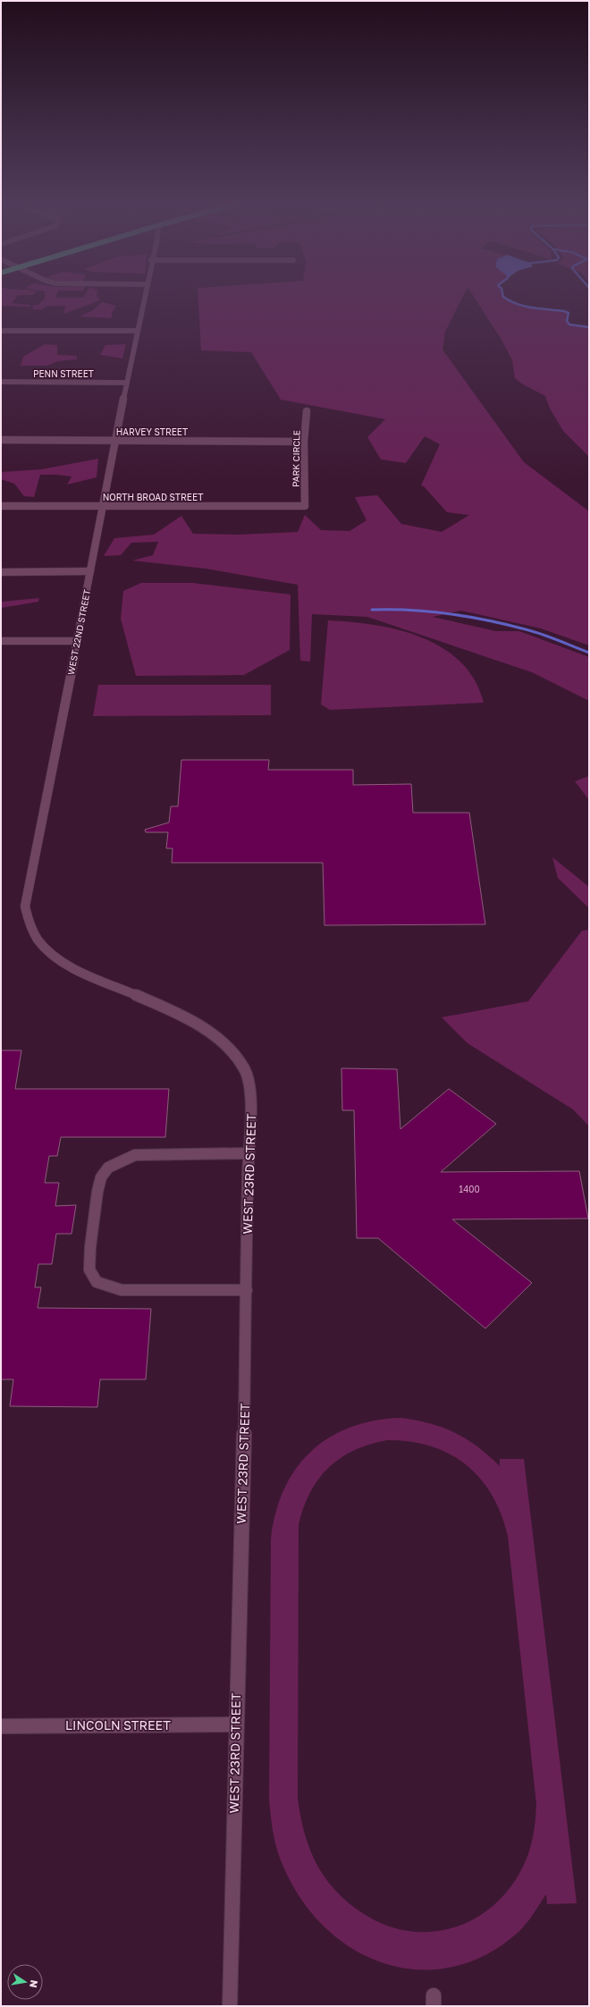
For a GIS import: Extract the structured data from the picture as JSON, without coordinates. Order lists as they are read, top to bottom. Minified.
{"streets":{"street":["PENN STREET","HARVEY STREET","PARK CIRCLE","NORTH BROAD STREET","WEST 22ND STREET","WEST 23RD STREET","LINCOLN STREET"]},"crossings":[["PENN STREET","WEST 22ND STREET"],["HARVEY STREET","PARK CIRCLE"],["HARVEY STREET","WEST 22ND STREET"],["PARK CIRCLE","NORTH BROAD STREET"],["NORTH BROAD STREET","WEST 22ND STREET"],["WEST 22ND STREET","WEST 23RD STREET"],["WEST 23RD STREET","LINCOLN STREET"]],"house_numbers":["1400"],"north":"right"}
